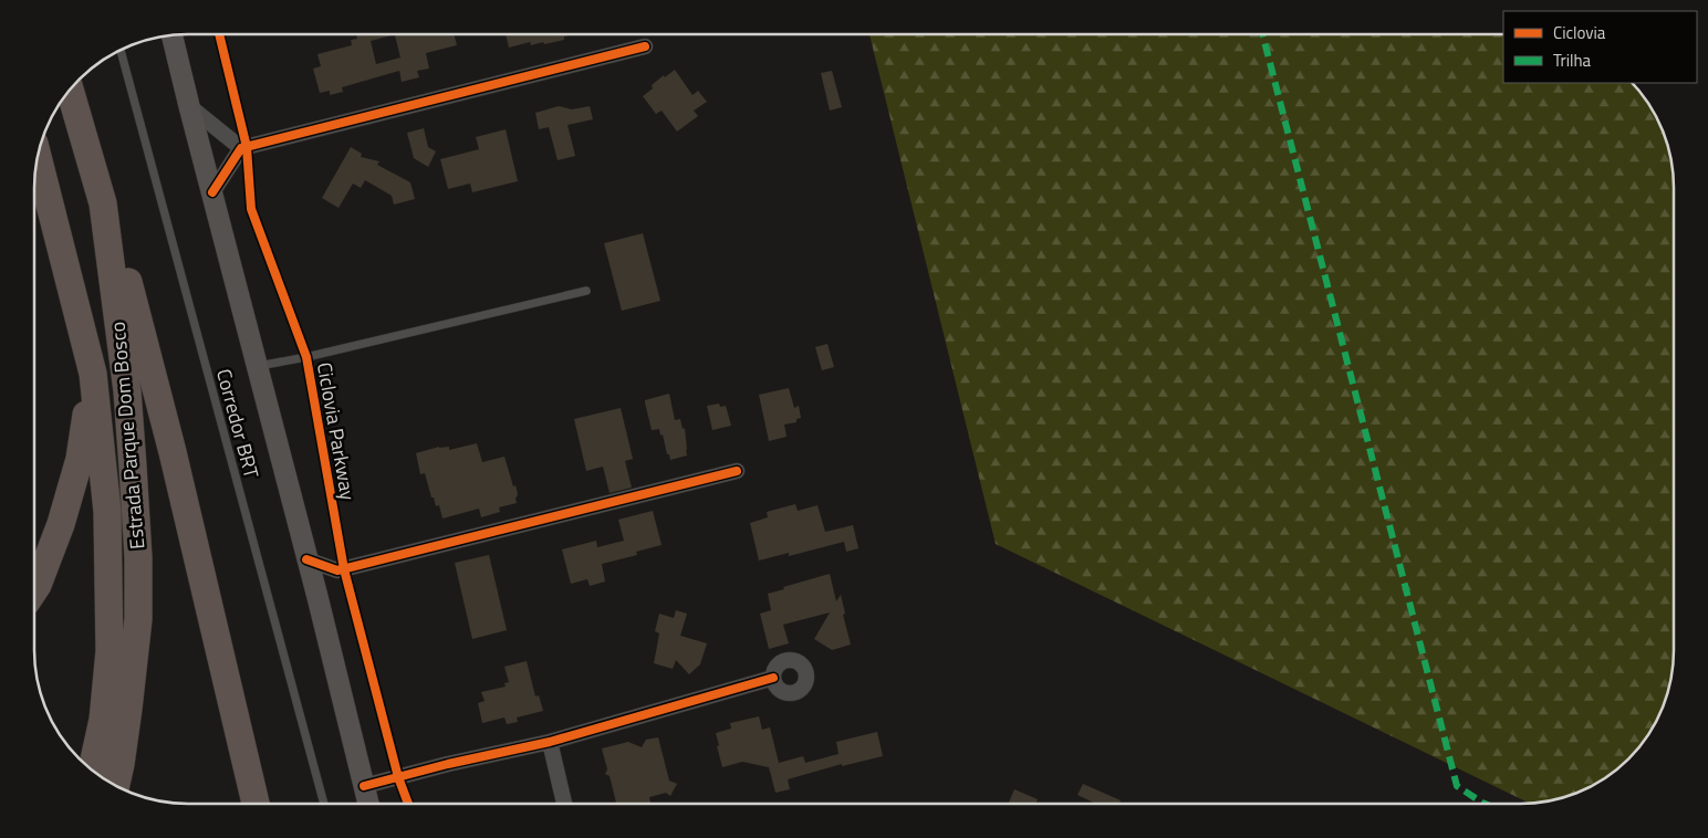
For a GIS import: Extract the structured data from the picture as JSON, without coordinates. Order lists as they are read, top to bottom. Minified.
{"streets":{"highway":["Estrada Parque Dom Bosco"],"lane":["Corredor BRT"],"cycle path":["Ciclovia Parkway"]},"legend":["Ciclovia","Trilha"]}
